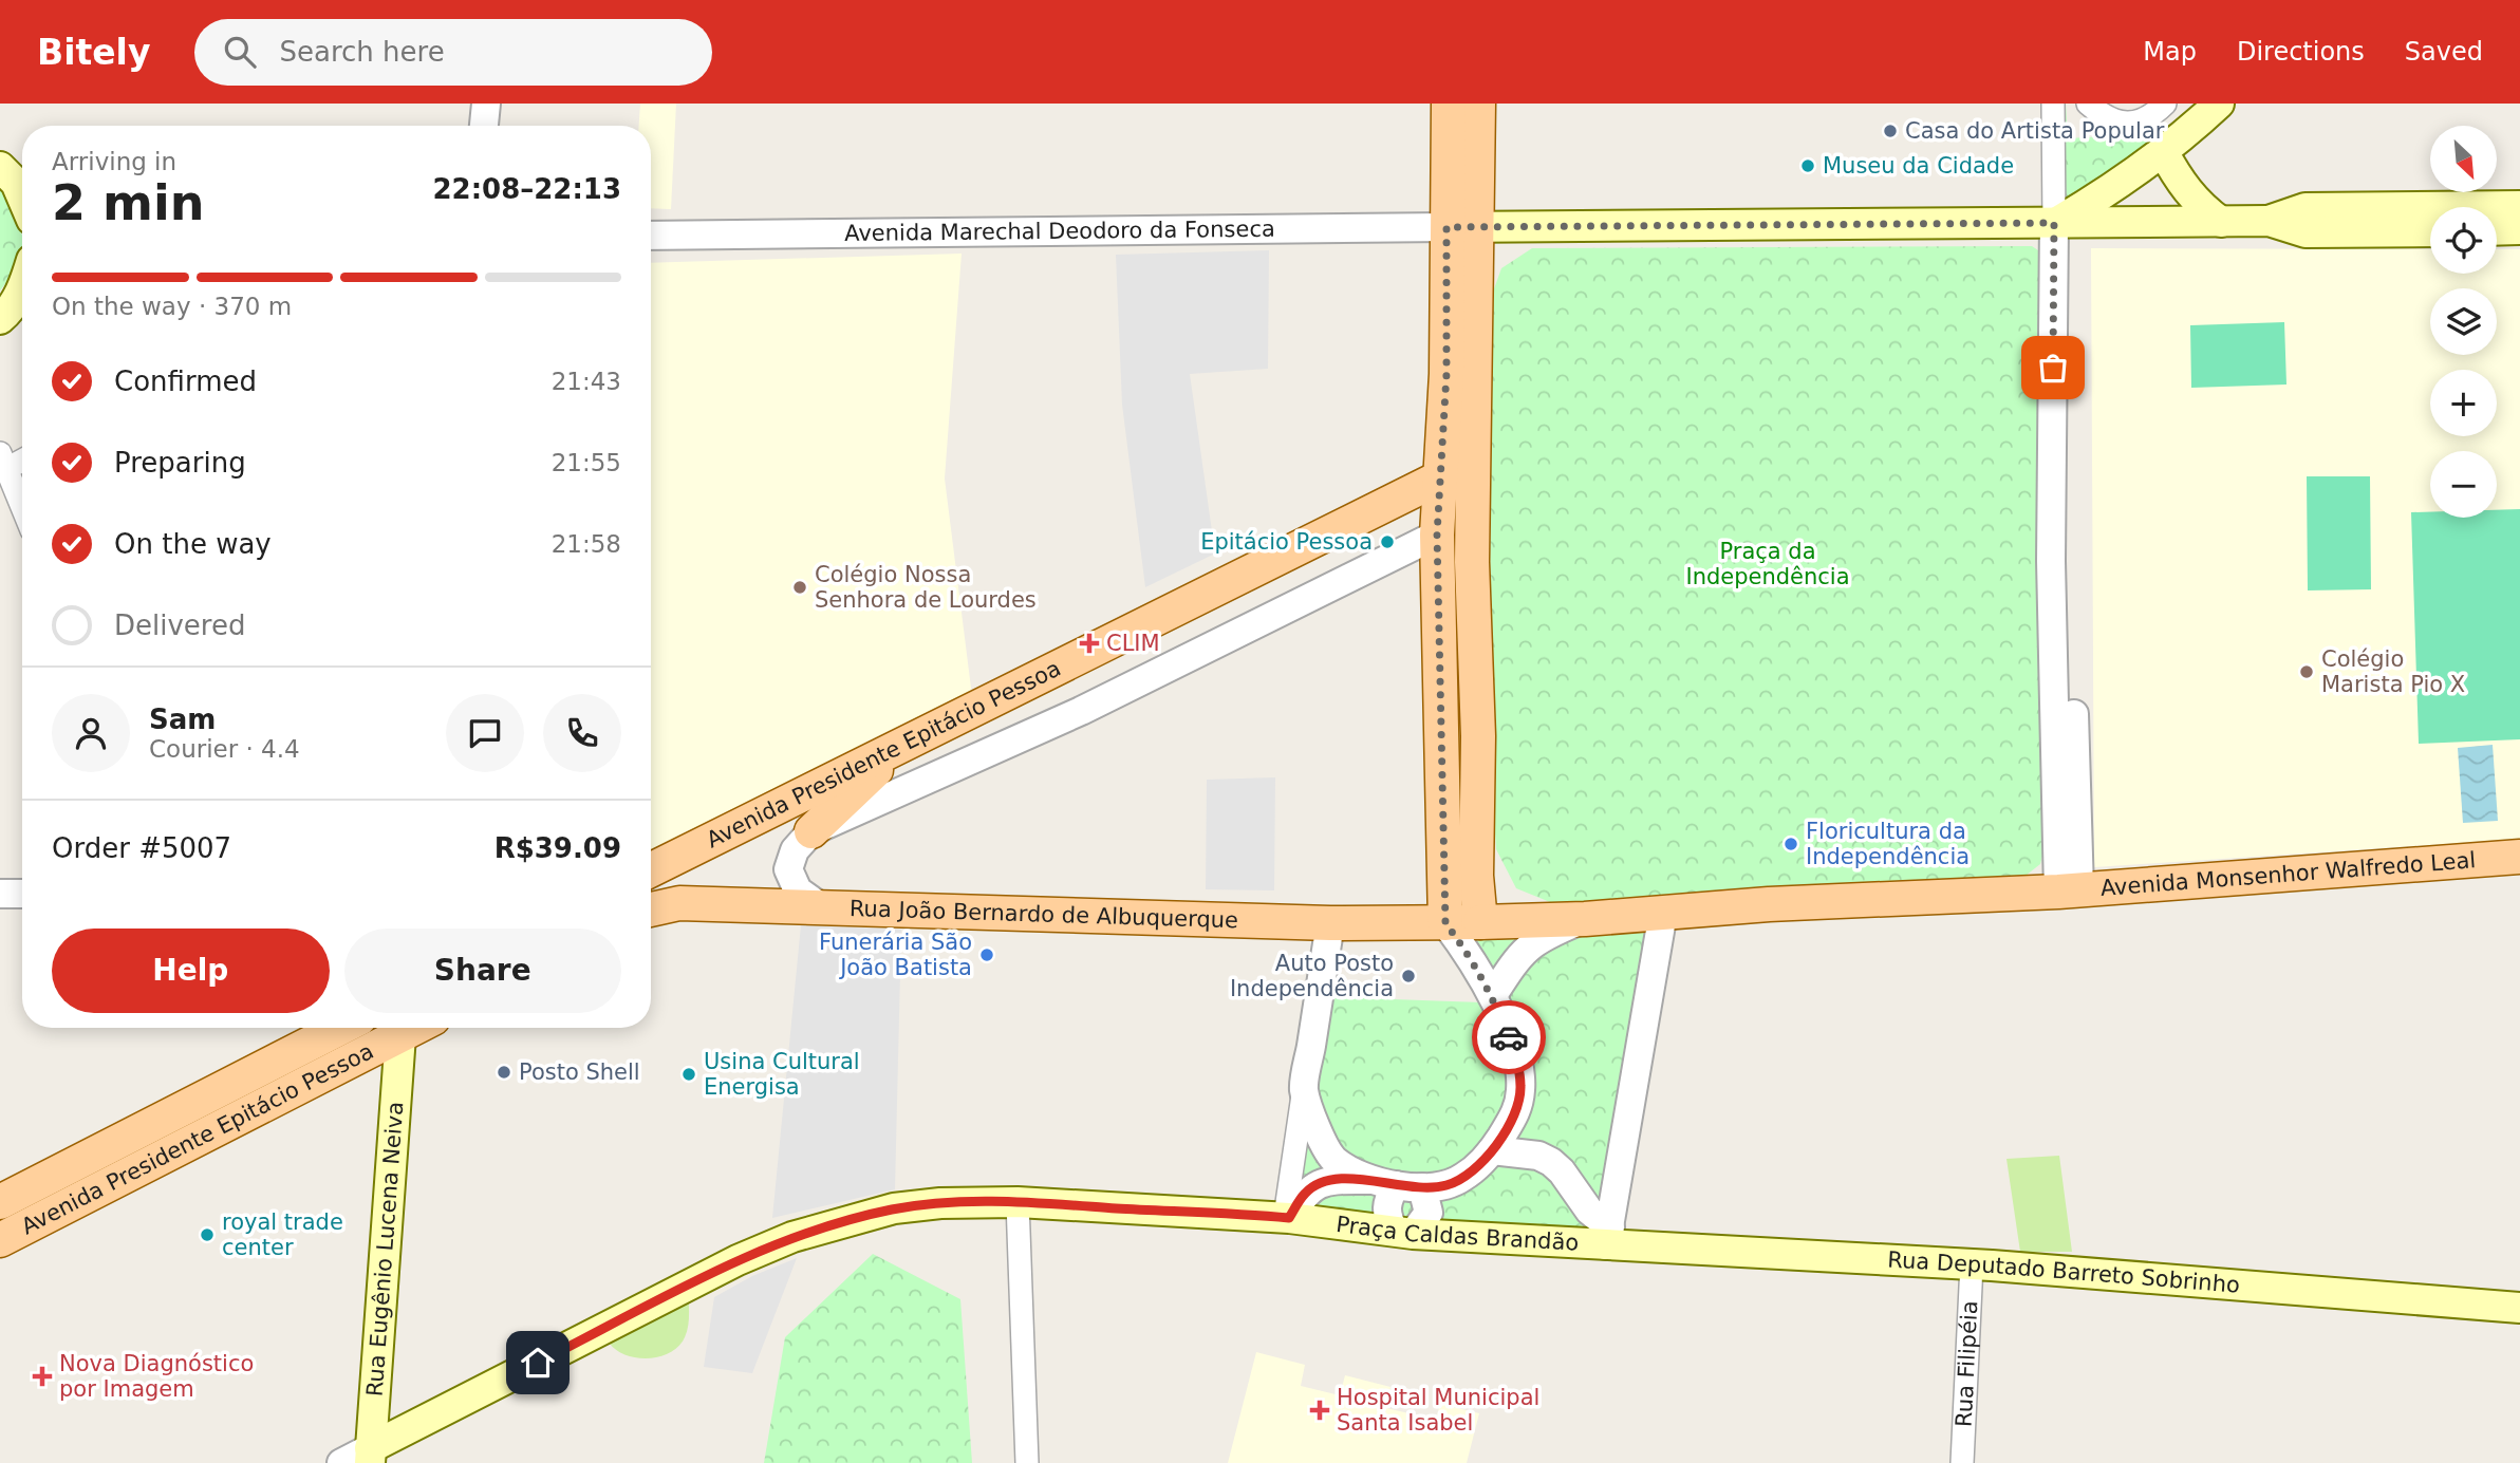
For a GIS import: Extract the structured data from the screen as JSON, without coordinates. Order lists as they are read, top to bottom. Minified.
{"streets":{"main road":["Avenida Presidente Epitácio Pessoa","Avenida Monsenhor Walfredo Leal","Rua João Bernardo de Albuquerque","Praça Caldas Brandão","Rua Eugênio Lucena Neiva","Rua Deputado Barreto Sobrinho"],"street":["Avenida Marechal Deodoro da Fonseca","Rua Filipéia"]},"crossings":[["Avenida Presidente Epitácio Pessoa","Rua João Bernardo de Albuquerque"],["Rua João Bernardo de Albuquerque","Praça Caldas Brandão"],["Praça Caldas Brandão","Rua Eugênio Lucena Neiva"],["Praça Caldas Brandão","Rua Deputado Barreto Sobrinho"],["Rua Deputado Barreto Sobrinho","Rua Filipéia"]],"parks":["Praça da Independência"],"places":{"other":["Casa do Artista Popular","Museu da Cidade","Epitácio Pessoa","Colégio Nossa Senhora de Lourdes","Colégio Marista Pio X","Floricultura da Independência","Funerária São João Batista","Auto Posto Independência","Posto Shell","Usina Cultural Energisa","royal trade center"],"health":["CLIM","Nova Diagnóstico por Imagem","Hospital Municipal Santa Isabel"]},"north":"bottom right","page":{"header":"Bitely","search":"Search here","nav":["Map","Directions","Saved"],"map_buttons":["+","−"],"heading":["2 min","Arriving in","22:08–22:13"],"panel":["Sam","Courier · 4.4","Order #5007","R$39.09"],"bar":"On the way · 370 m","list":[["Confirmed","21:43"],["Preparing","21:55"],["On the way","21:58"],"Delivered"],"buttons":["Help","Share"]}}
